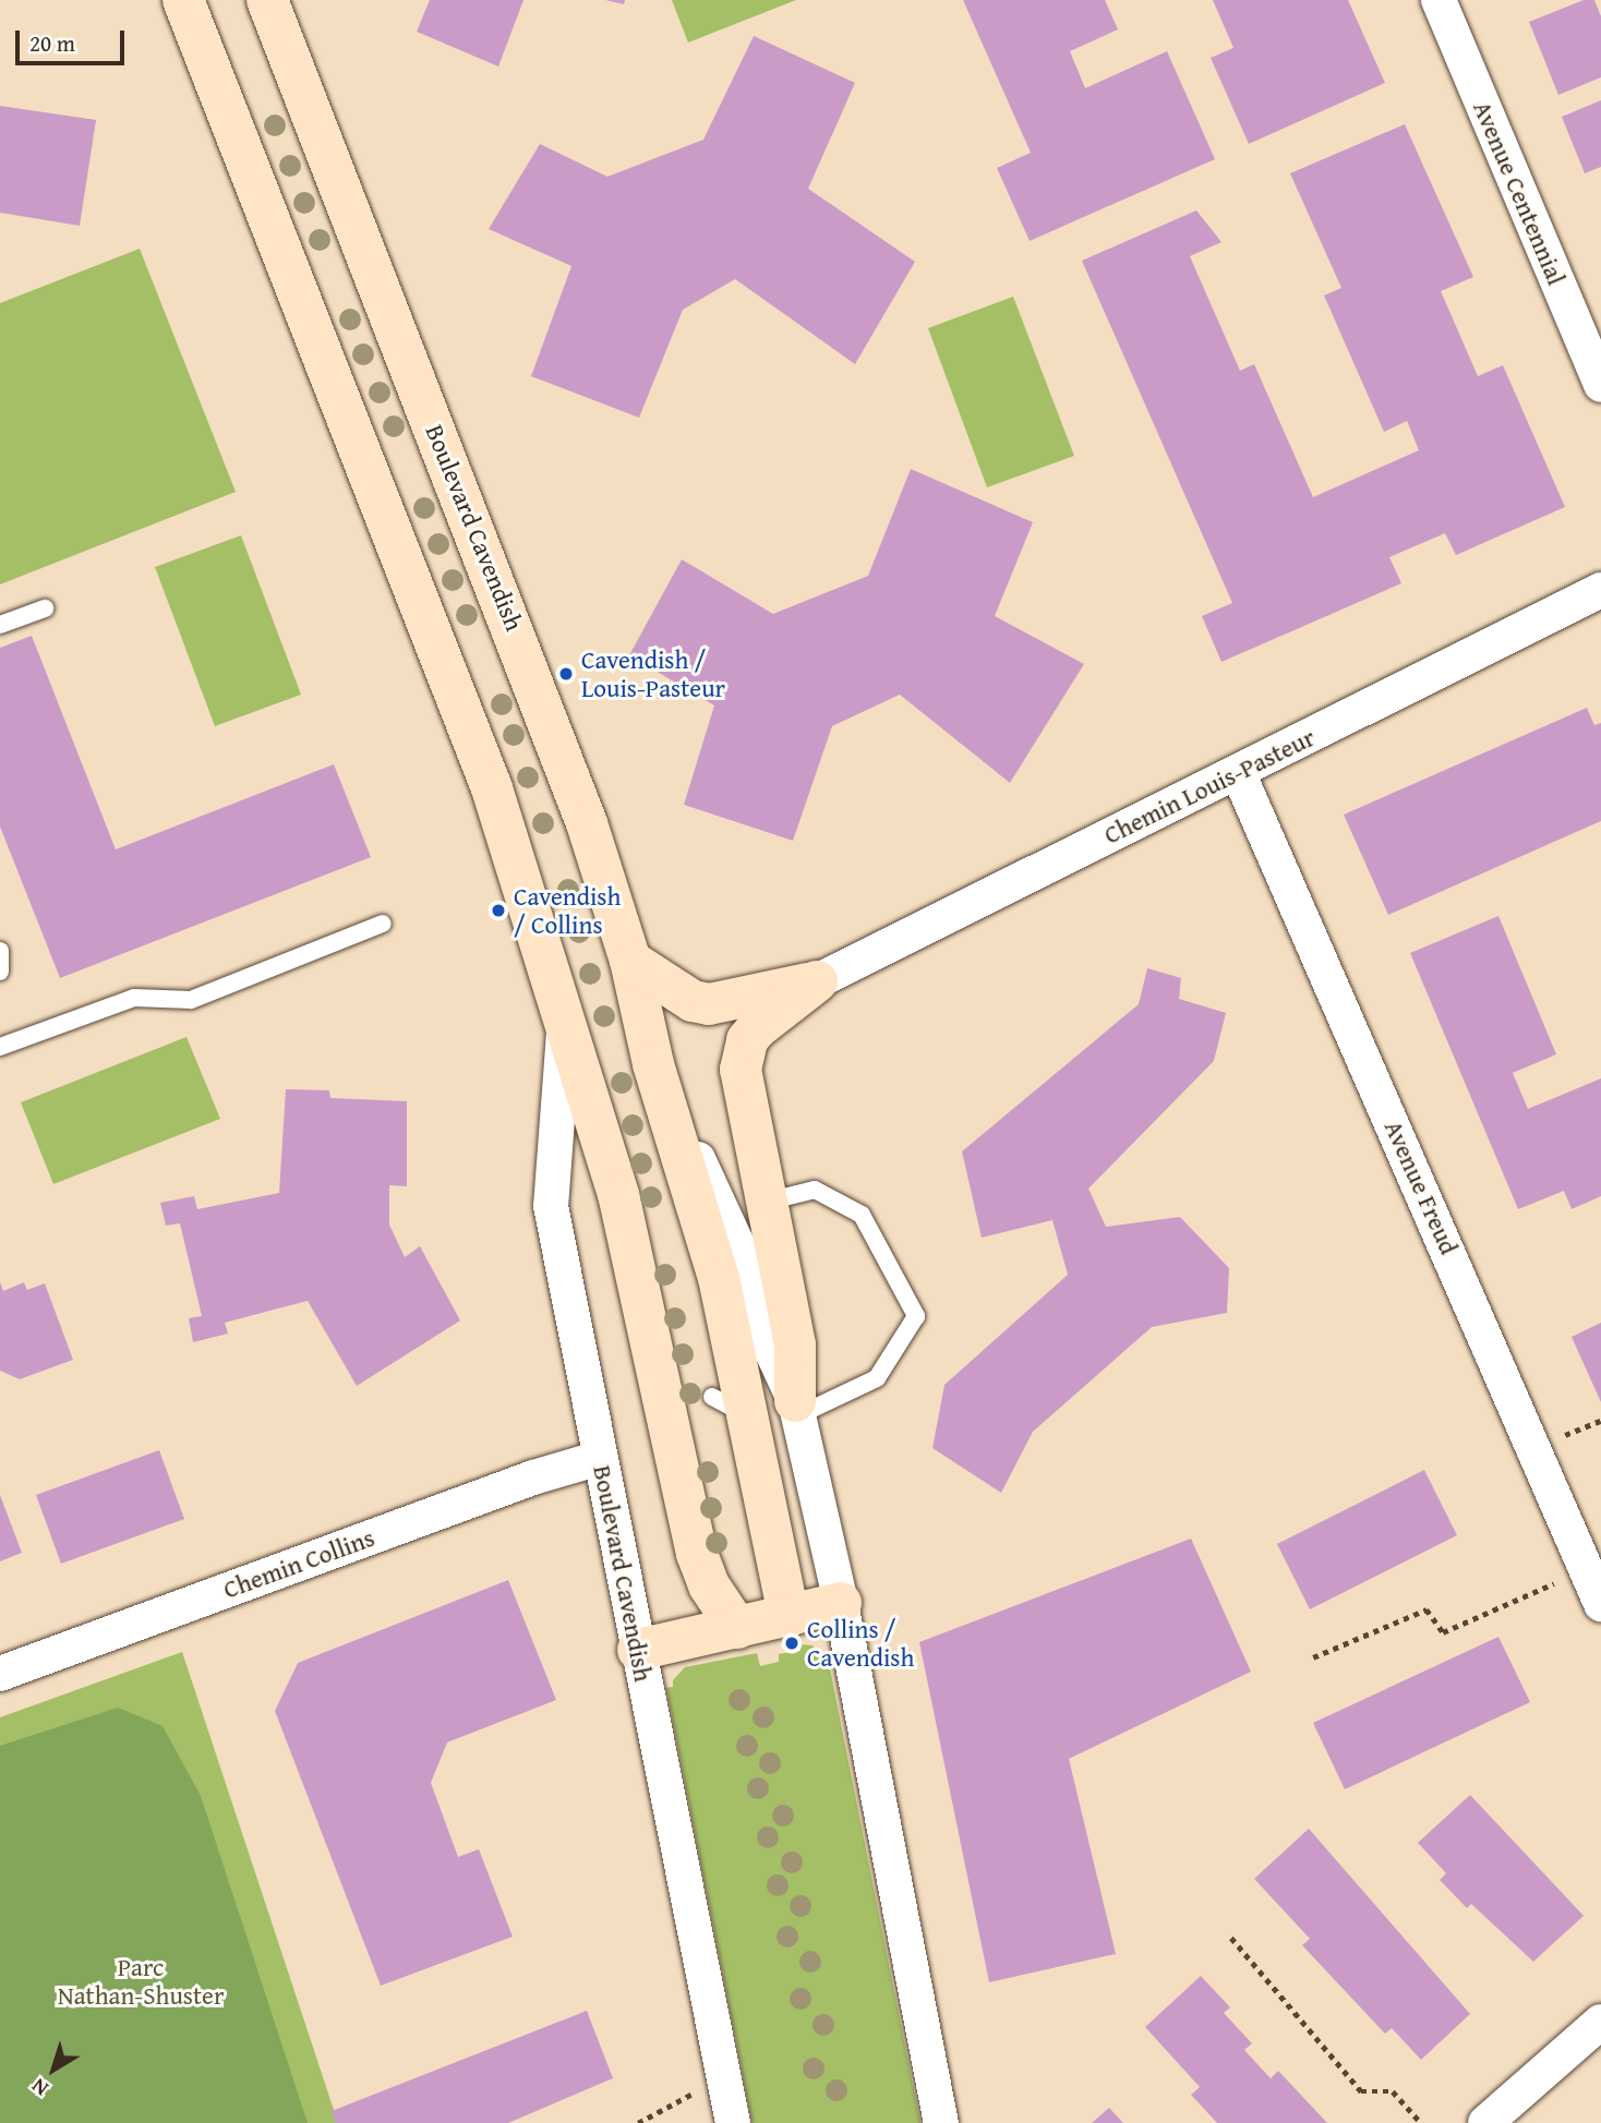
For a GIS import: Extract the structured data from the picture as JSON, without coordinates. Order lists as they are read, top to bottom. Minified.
{"streets":{"main road":["Boulevard Cavendish"],"street":["Avenue Centennial","Chemin Louis-Pasteur","Avenue Freud","Chemin Collins"]},"crossings":[["Boulevard Cavendish","Chemin Collins"],["Chemin Louis-Pasteur","Avenue Freud"]],"parks":["Parc Nathan-Shuster"],"places":["Cavendish / Louis-Pasteur","Cavendish / Collins","Collins / Cavendish"],"scale_bar":"20 m","north":"bottom left"}
